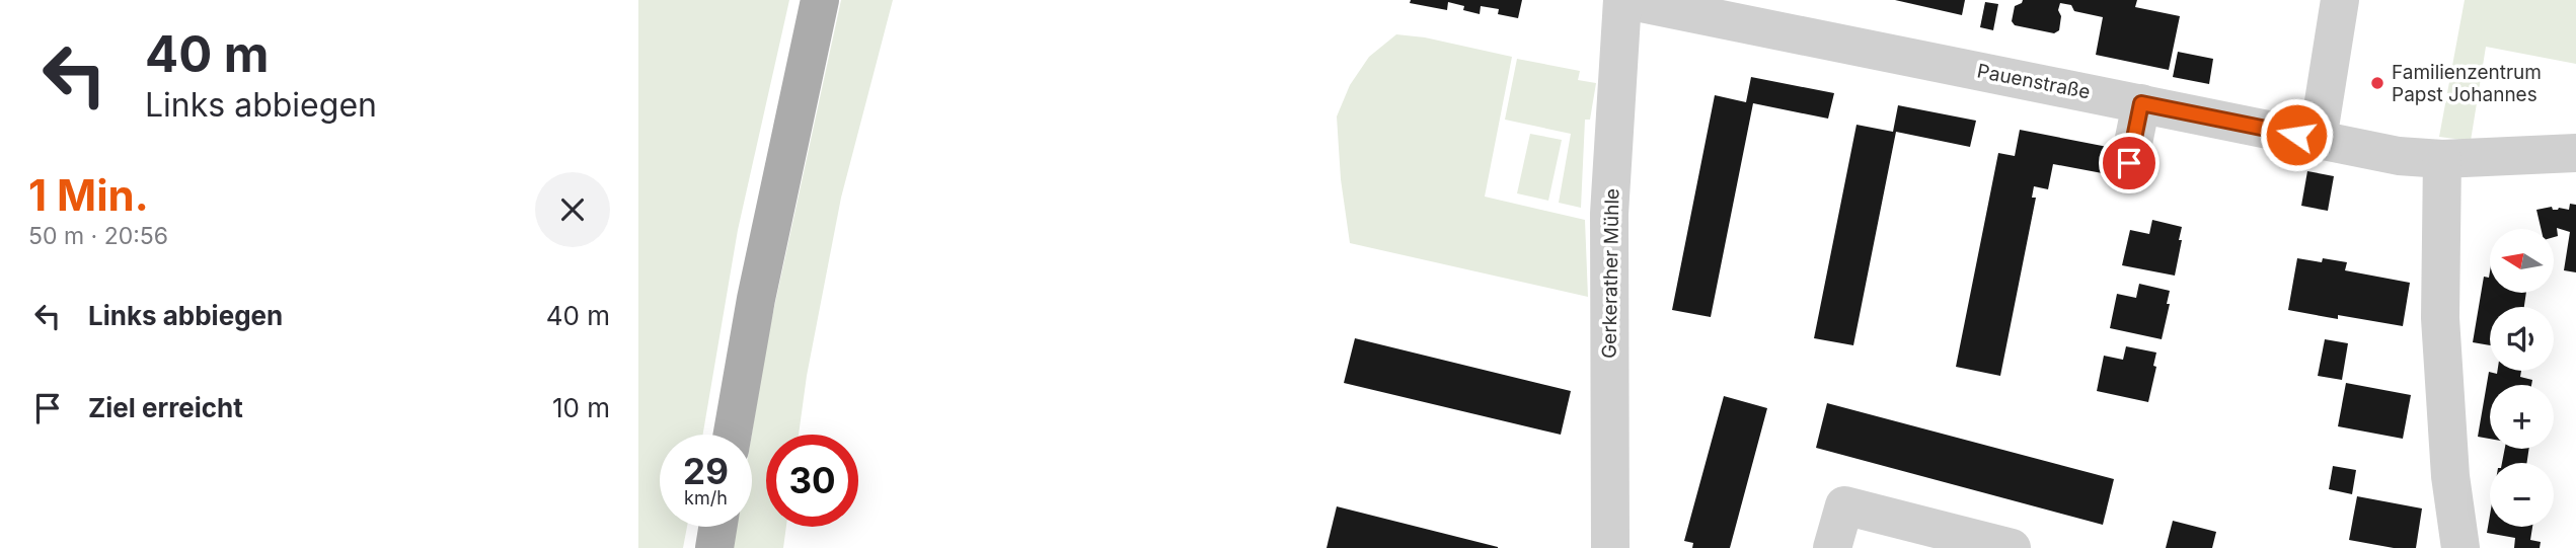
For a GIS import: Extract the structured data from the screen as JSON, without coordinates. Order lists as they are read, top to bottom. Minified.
{"streets":{"street":["Pauenstraße","Gerkerather Mühle"]},"crossings":[["Pauenstraße","Gerkerather Mühle"]],"places":["Familienzentrum Papst Johannes"],"north":"left","page":{"turn":["40 m","Links abbiegen"],"heading":["1 Min.","50 m · 20:56"],"map_buttons":["+","−"],"list":[{"name":"Links abbiegen","value":"40 m"},{"name":"Ziel erreicht","value":"10 m"}],"speed":"29 km/h","limit":"30"}}
